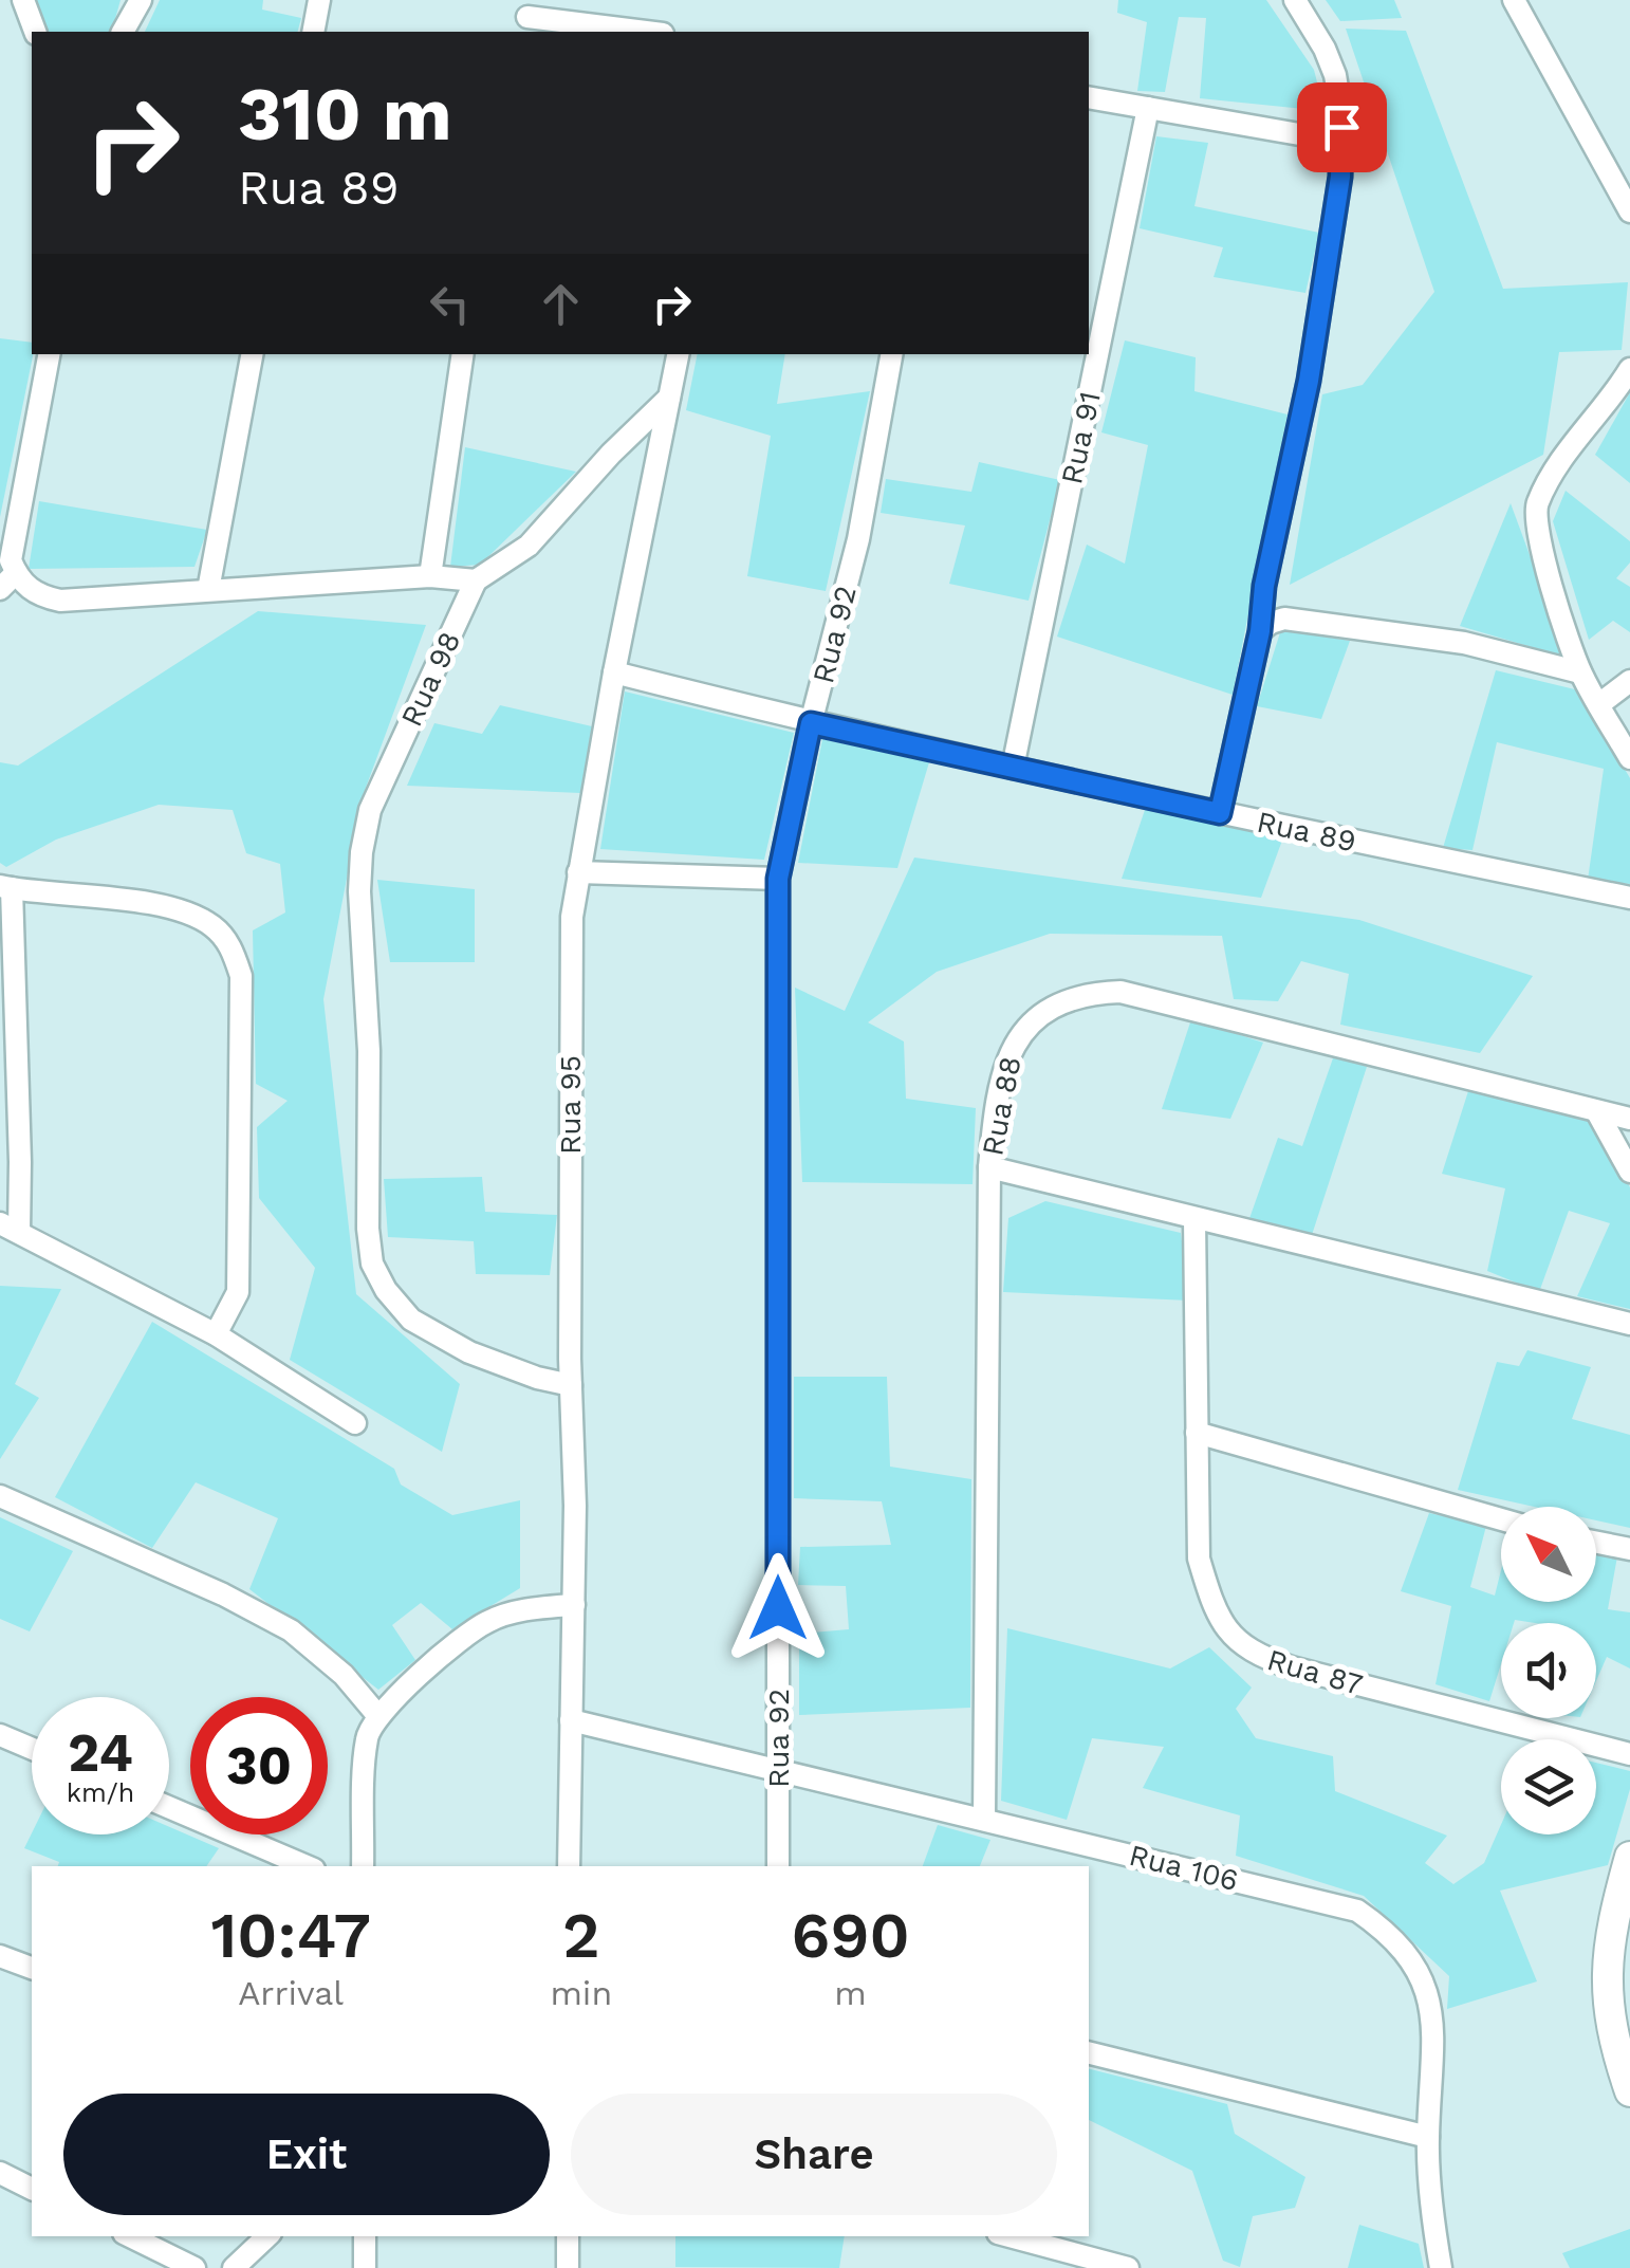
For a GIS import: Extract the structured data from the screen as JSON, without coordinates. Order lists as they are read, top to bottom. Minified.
{"streets":{"street":["Rua 91","Rua 92","Rua 98","Rua 89","Rua 95","Rua 88","Rua 87","Rua 106"]},"crossings":[["Rua 91","Rua 89"],["Rua 92","Rua 89"],["Rua 92","Rua 106"],["Rua 98","Rua 95"],["Rua 89","Rua 95"],["Rua 95","Rua 106"],["Rua 88","Rua 106"]],"north":"top left","page":{"turn":["310 m","Rua 89"],"speed":"24 km/h","limit":"30","eta":["10:47","Arrival","2","min","690","m"],"buttons":["Exit","Share"]}}
